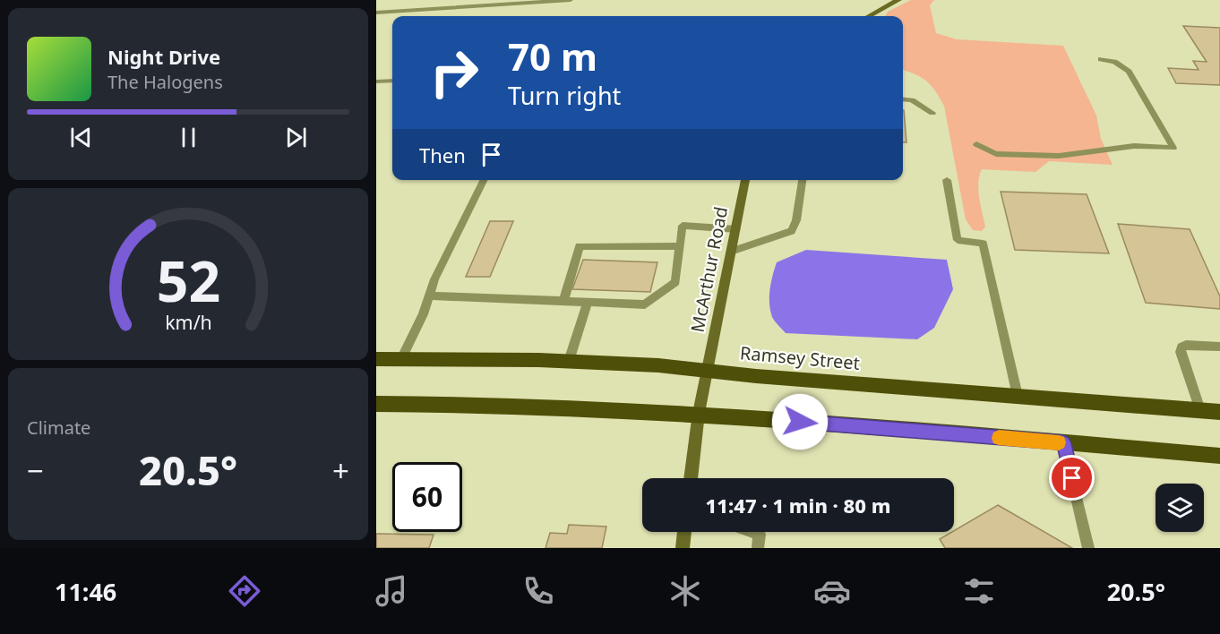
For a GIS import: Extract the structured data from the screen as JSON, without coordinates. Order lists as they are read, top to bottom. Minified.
{"streets":{"main road":["McArthur Road","Ramsey Street"]},"crossings":[["McArthur Road","Ramsey Street"]],"page":{"turn":["70 m","Turn right"],"song":["Night Drive","The Halogens"],"then":"Then","tile":"Climate","heat":["−","20.5°","+"],"limit":"60","trip":"11:47 · 1 min · 80 m","tabs":["11:46","20.5°"],"gauge":["52","km/h"]}}
